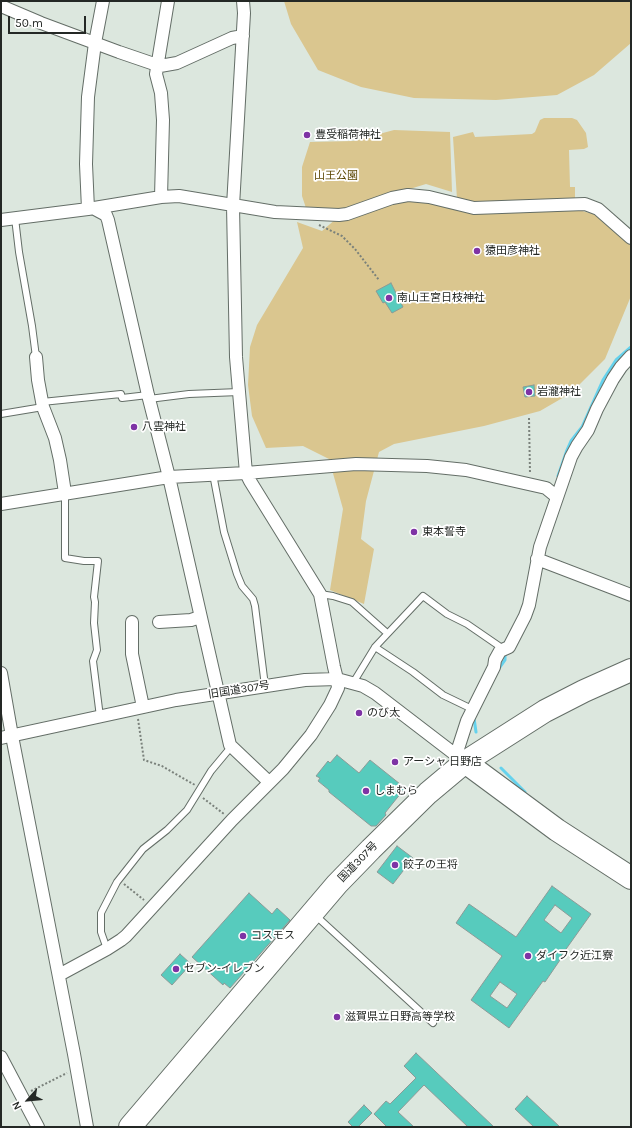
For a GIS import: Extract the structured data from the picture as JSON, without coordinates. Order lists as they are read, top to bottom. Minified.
{"streets":{"highway":["国道307号"],"street":["旧国道307号"]},"crossings":[["旧国道307号","国道307号"]],"parks":["山王公園"],"places":["豊受稲荷神社","猿田彦神社","南山王宮日枝神社","岩瀧神社","八雲神社","東本誓寺","のび太","アーシャ 日野店","しまむら","餃子の王将","コスモス","ダイフク近江寮","セブン-イレブン","滋賀県立日野高等学校"],"scale_bar":"50 m","north":"bottom left"}
